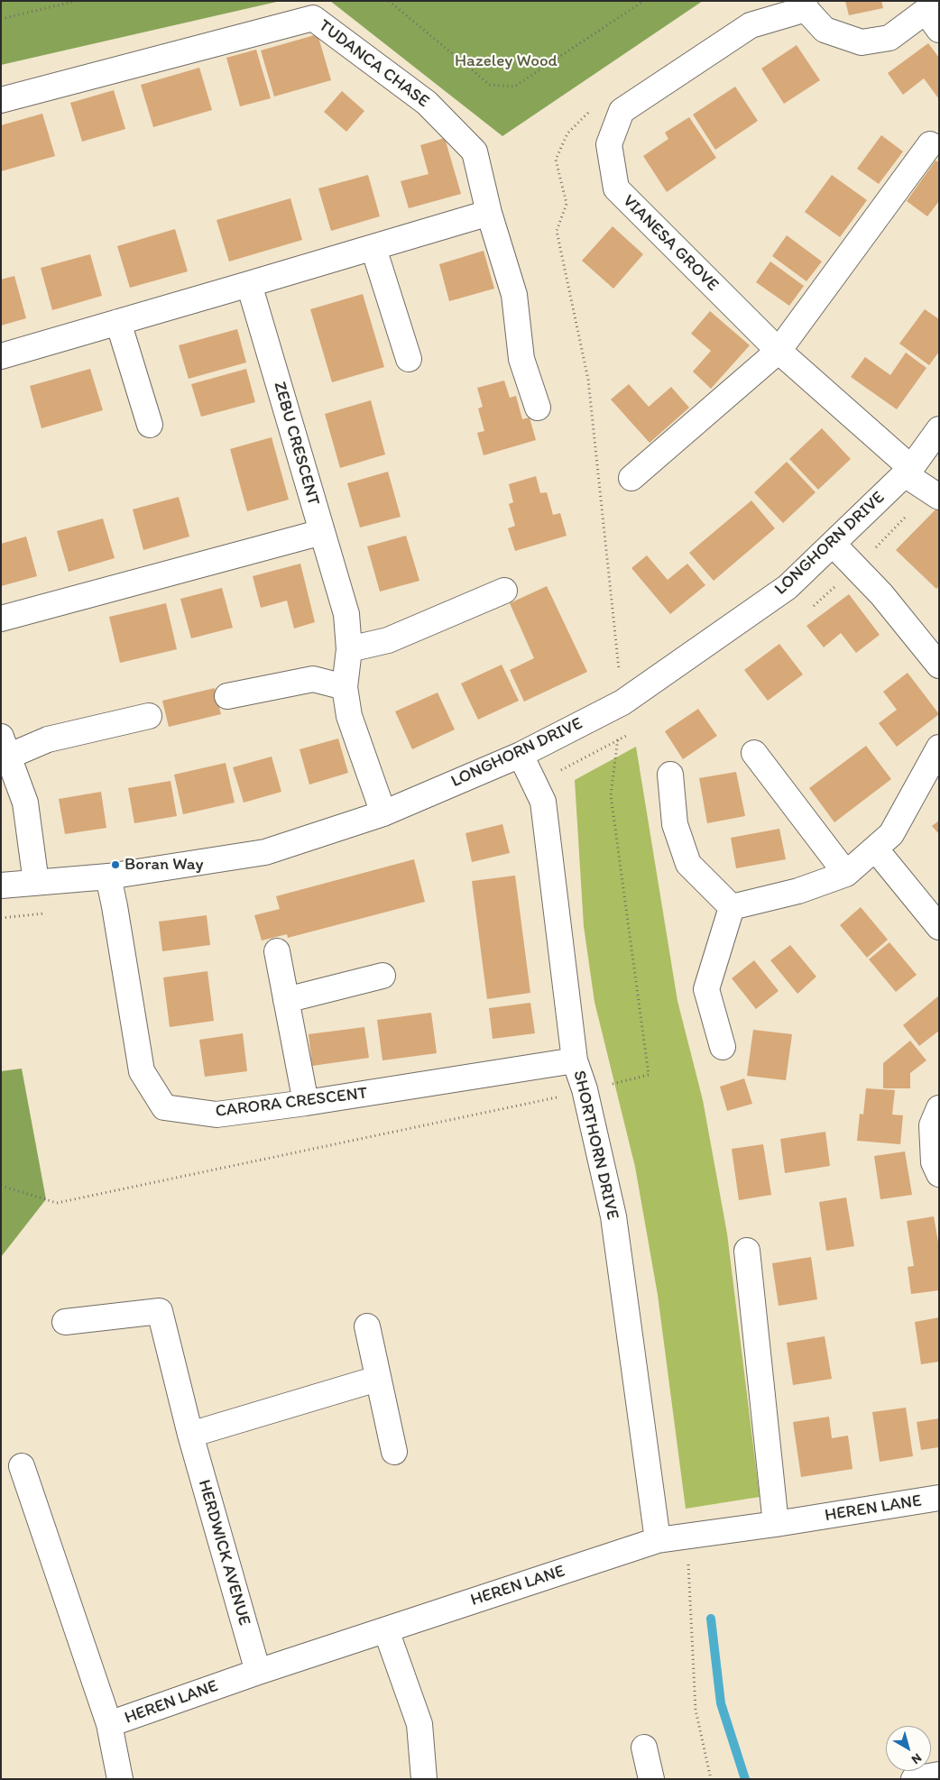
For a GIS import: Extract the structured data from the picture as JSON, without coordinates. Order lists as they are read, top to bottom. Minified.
{"streets":{"street":["TUDANCA CHASE","VIANESA GROVE","ZEBU CRESCENT","LONGHORN DRIVE","CARORA CRESCENT","SHORTHORN DRIVE","HEREN LANE","HERDWICK AVENUE"]},"crossings":[["VIANESA GROVE","LONGHORN DRIVE"],["ZEBU CRESCENT","LONGHORN DRIVE"],["LONGHORN DRIVE","CARORA CRESCENT"],["LONGHORN DRIVE","SHORTHORN DRIVE"],["CARORA CRESCENT","SHORTHORN DRIVE"],["SHORTHORN DRIVE","HEREN LANE"],["HEREN LANE","HERDWICK AVENUE"]],"parks":["Hazeley Wood"],"places":["Boran Way"],"north":"bottom right"}
